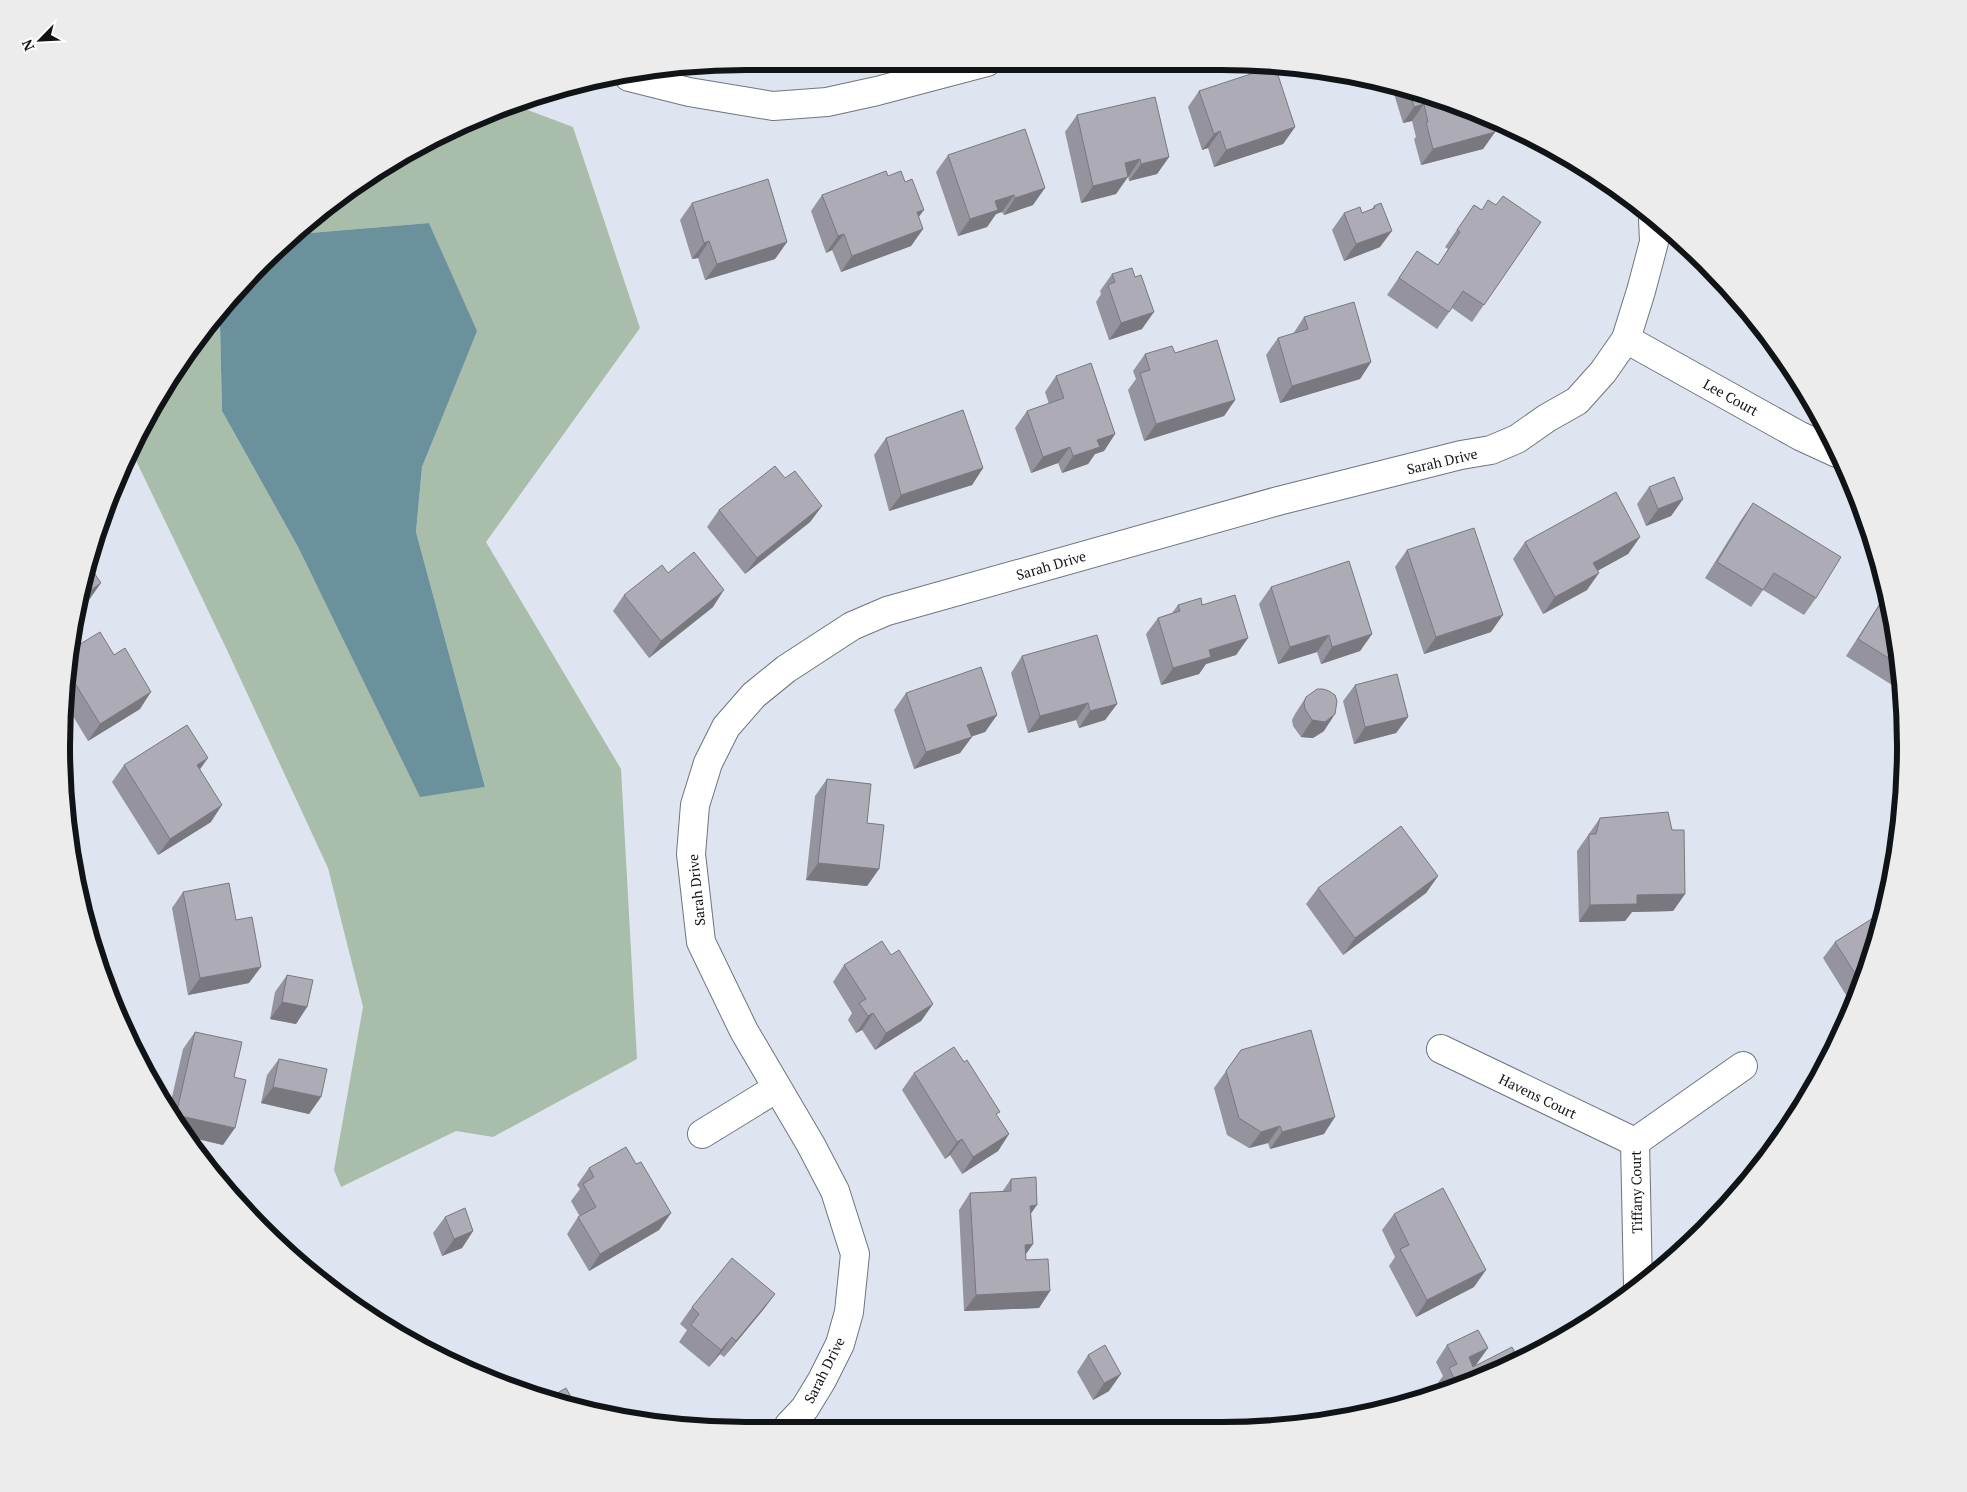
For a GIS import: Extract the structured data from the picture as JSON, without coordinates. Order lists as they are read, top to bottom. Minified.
{"streets":{"street":["Lee Court","Sarah Drive","Havens Court","Tiffany Court"]},"crossings":[["Lee Court","Sarah Drive"],["Havens Court","Tiffany Court"]],"north":"bottom left"}
